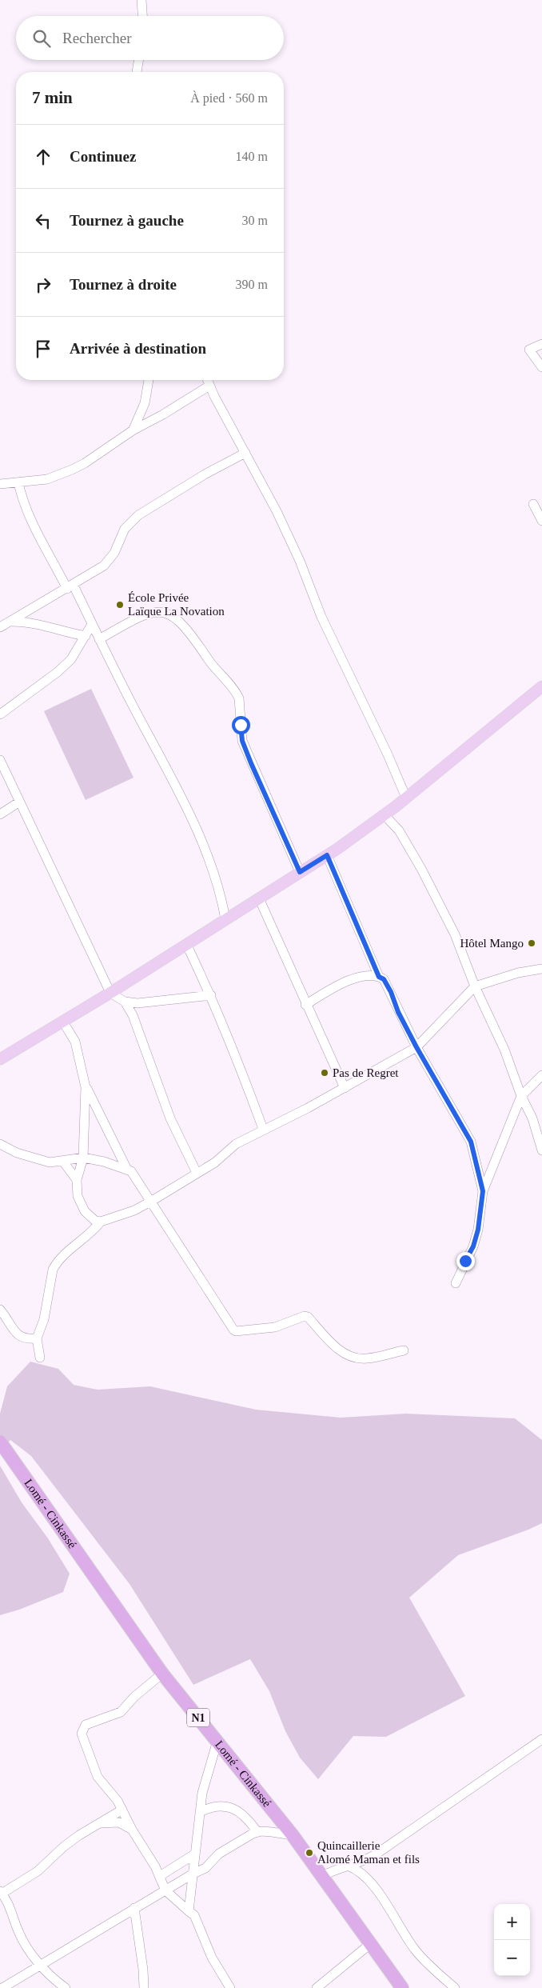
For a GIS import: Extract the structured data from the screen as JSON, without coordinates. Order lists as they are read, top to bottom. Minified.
{"streets":{"highway":["Lomé - Cinkassé","N1"]},"places":["École Privée Laïque La Novation","Hôtel Mango","Pas de Regret","Quincaillerie Alomé Maman et fils"],"page":{"search":"Rechercher","heading":["7 min","À pied · 560 m"],"list":[["Continuez","140 m"],["Tournez à gauche","30 m"],["Tournez à droite","390 m"],"Arrivée à destination"],"map_buttons":["+","−"]}}
